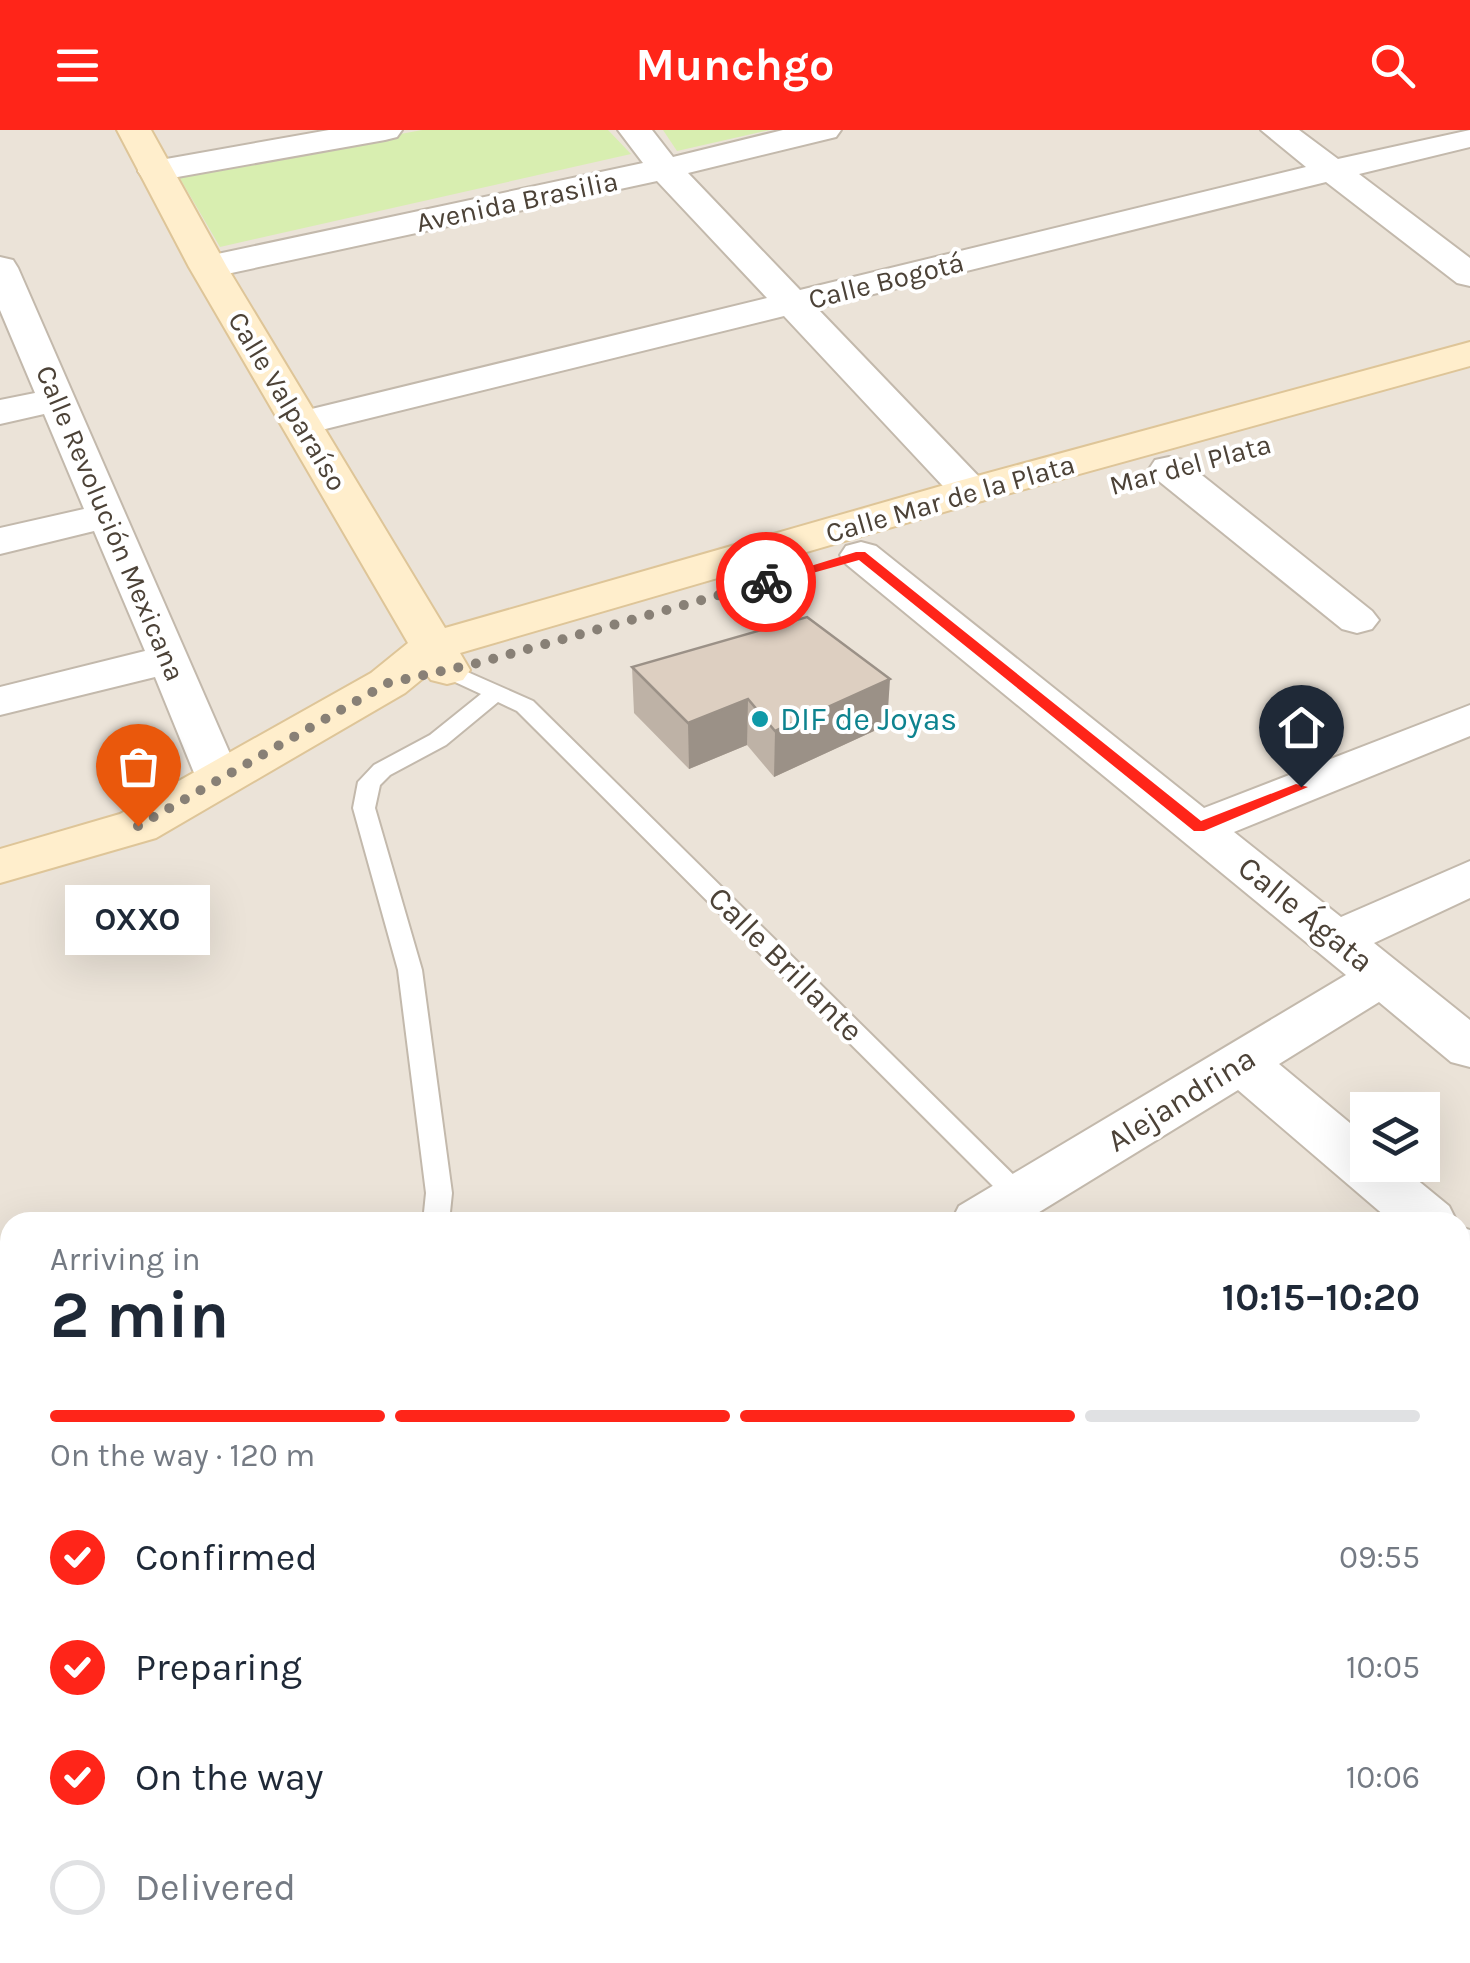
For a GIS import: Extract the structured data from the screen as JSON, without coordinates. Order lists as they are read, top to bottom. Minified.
{"streets":{"main road":["Calle Valparaíso","Mar del Plata","Calle Mar de la Plata"],"street":["Avenida Brasilia","Calle Bogotá","Calle Revolución Mexicana","Calle Ágata","Alejandrina"],"lane":["Calle Brillante"]},"crossings":[["Avenida Brasilia","Calle Valparaíso"],["Calle Bogotá","Calle Valparaíso"],["Calle Valparaíso","Mar del Plata"],["Calle Valparaíso","Calle Mar de la Plata"],["Mar del Plata","Calle Mar de la Plata"],["Mar del Plata","Calle Ágata"],["Calle Ágata","Alejandrina"]],"places":["DIF de Joyas","OXXO"],"page":{"header":"Munchgo","bubble":"OXXO","heading":["2 min","Arriving in","10:15–10:20"],"bar":"On the way · 120 m","list":[["Confirmed","09:55"],["Preparing","10:05"],["On the way","10:06"],"Delivered"]}}
